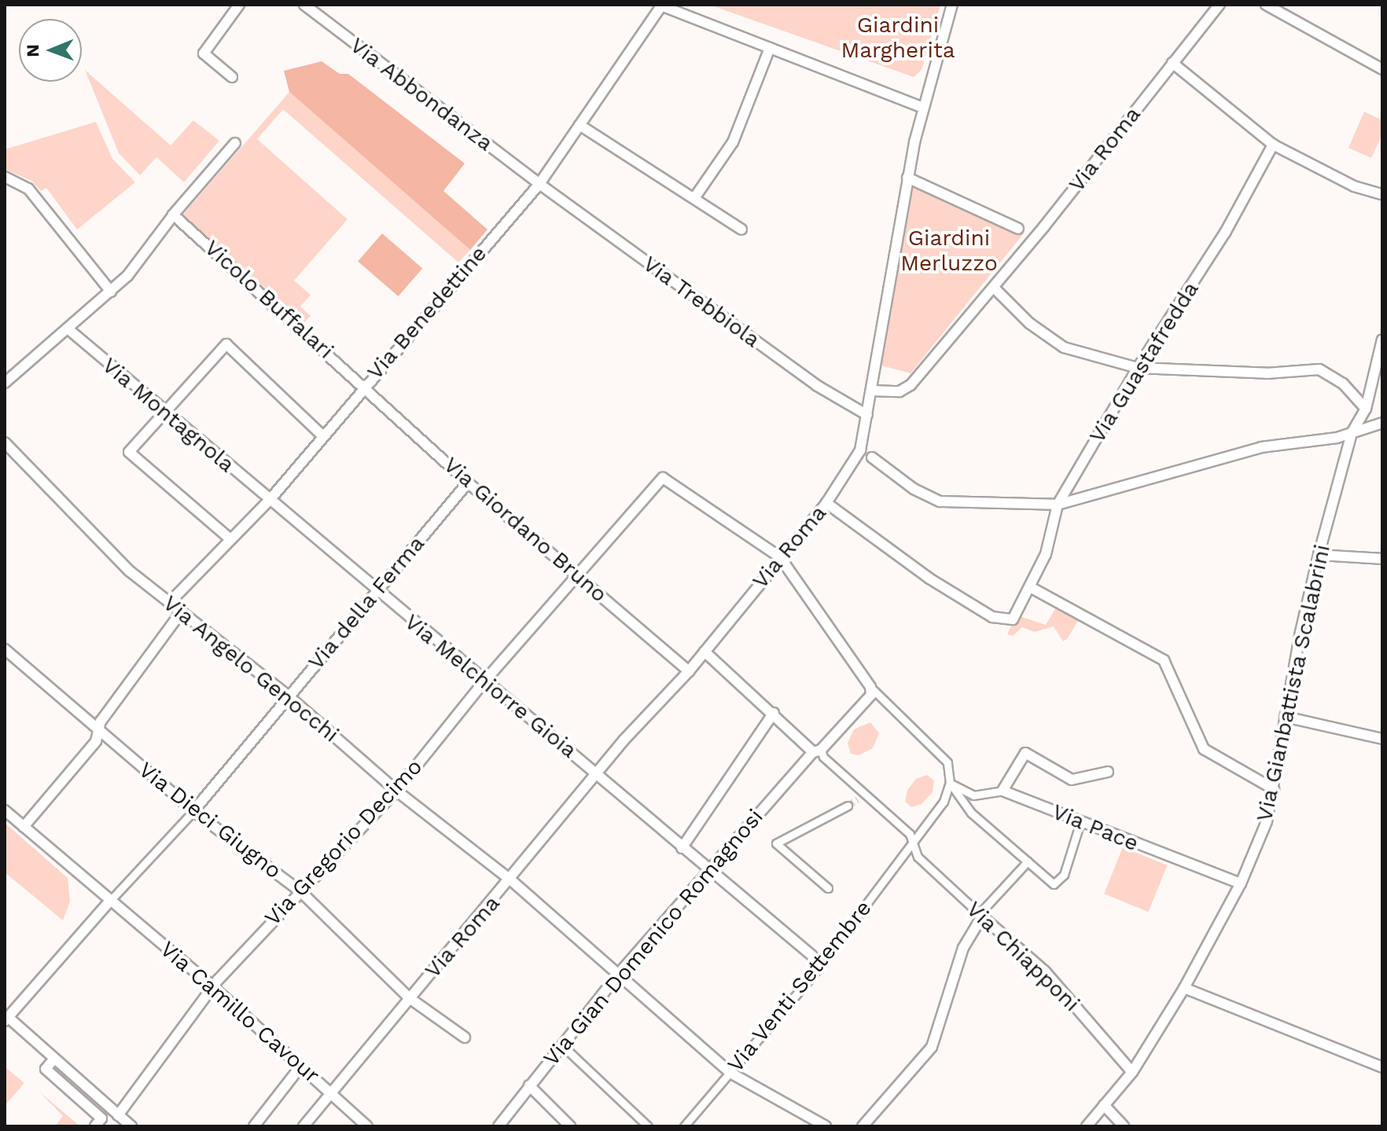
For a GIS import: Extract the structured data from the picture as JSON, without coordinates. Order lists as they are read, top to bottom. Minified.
{"streets":{"street":["Via Abbondanza","Via Roma","Vicolo Buffalari","Via Trebbiola","Via Benedettine","Via Guastafredda","Via Montagnola","Via Giordano Bruno","Via della Ferma","Via Angelo Genocchi","Via Gianbattista Scalabrini","Via Melchiorre Gioia","Via Dieci Giugno","Via Pace","Via Gregorio Decimo","Via Gian Domenico Romagnosi","Via Chiapponi","Via Venti Settembre","Via Camillo Cavour"]},"crossings":[["Via Abbondanza","Via Trebbiola"],["Via Abbondanza","Via Benedettine"],["Via Roma","Via Trebbiola"],["Via Roma","Via Guastafredda"],["Via Roma","Via Giordano Bruno"],["Via Roma","Via Angelo Genocchi"],["Via Roma","Via Melchiorre Gioia"],["Via Roma","Via Dieci Giugno"],["Via Roma","Via Gregorio Decimo"],["Via Roma","Via Camillo Cavour"],["Vicolo Buffalari","Via Benedettine"],["Vicolo Buffalari","Via Giordano Bruno"],["Via Trebbiola","Via Benedettine"],["Via Benedettine","Via Montagnola"],["Via Benedettine","Via Giordano Bruno"],["Via Benedettine","Via Angelo Genocchi"],["Via Benedettine","Via Melchiorre Gioia"],["Via Montagnola","Via Melchiorre Gioia"],["Via Giordano Bruno","Via della Ferma"],["Via Giordano Bruno","Via Gregorio Decimo"],["Via della Ferma","Via Angelo Genocchi"],["Via della Ferma","Via Melchiorre Gioia"],["Via della Ferma","Via Dieci Giugno"],["Via Angelo Genocchi","Via Gregorio Decimo"],["Via Angelo Genocchi","Via Gian Domenico Romagnosi"],["Via Angelo Genocchi","Via Venti Settembre"],["Via Gianbattista Scalabrini","Via Pace"],["Via Gianbattista Scalabrini","Via Chiapponi"],["Via Melchiorre Gioia","Via Gregorio Decimo"],["Via Melchiorre Gioia","Via Gian Domenico Romagnosi"],["Via Dieci Giugno","Via Gregorio Decimo"],["Via Pace","Via Venti Settembre"],["Via Gregorio Decimo","Via Camillo Cavour"],["Via Gian Domenico Romagnosi","Via Chiapponi"],["Via Chiapponi","Via Venti Settembre"]],"parks":["Giardini Margherita","Giardini Merluzzo"],"north":"left"}
